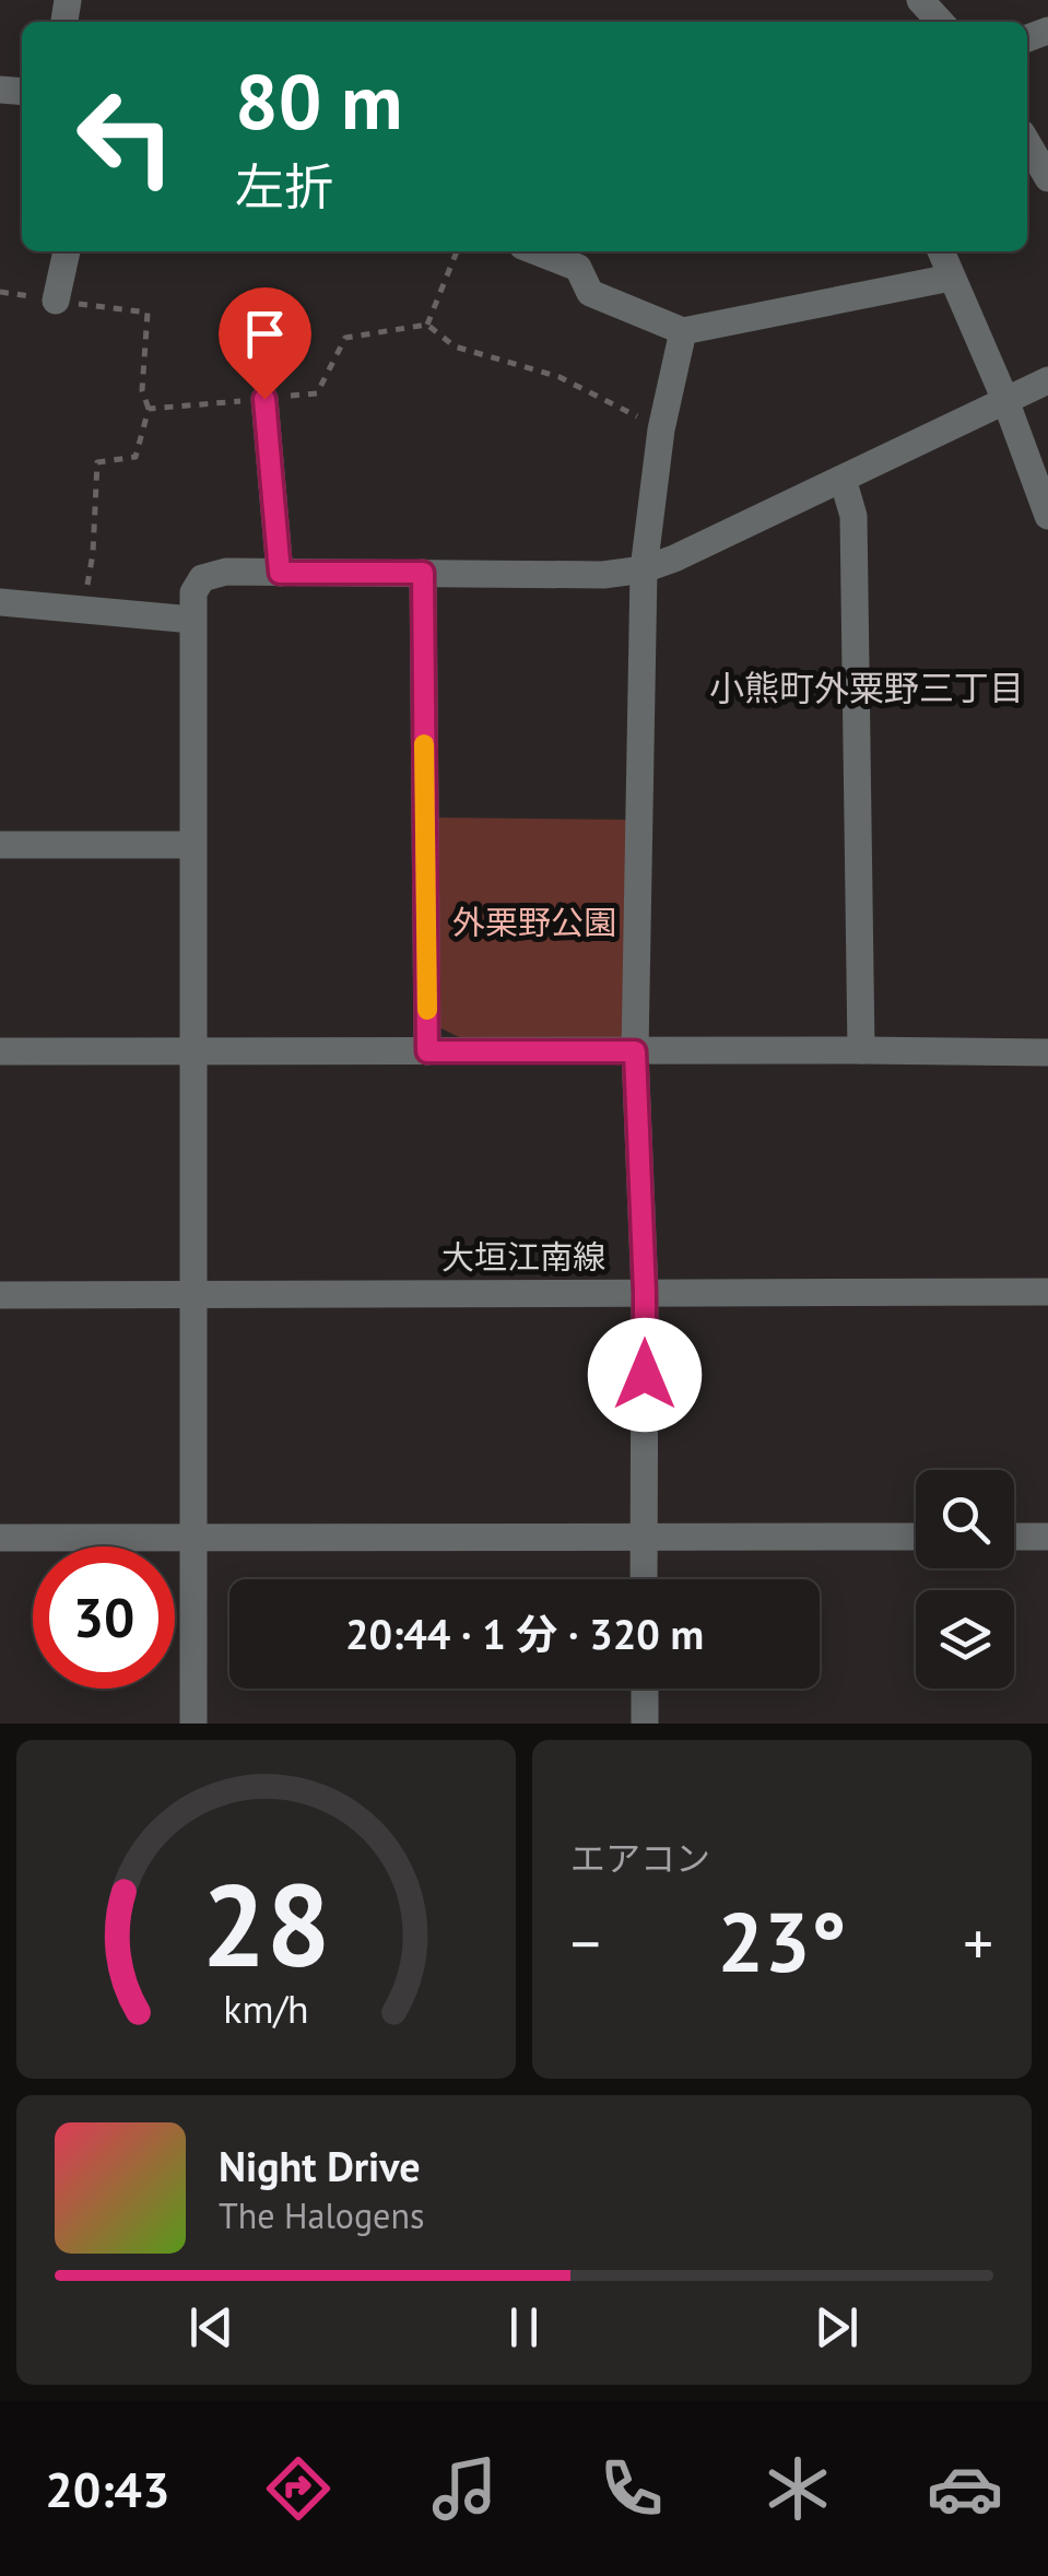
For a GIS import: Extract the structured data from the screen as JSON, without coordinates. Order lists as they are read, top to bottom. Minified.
{"streets":{"street":["大垣江南線"]},"districts":["小熊町外粟野三丁目"],"parks":["外栗野公園"],"page":{"turn":["80 m","左折"],"limit":"30","trip":"20:44 · 1 分 · 320 m","tile":"エアコン","heat":["−","23°","+"],"song":["Night Drive","The Halogens"],"tabs":"20:43","gauge":["28","km/h"]}}
